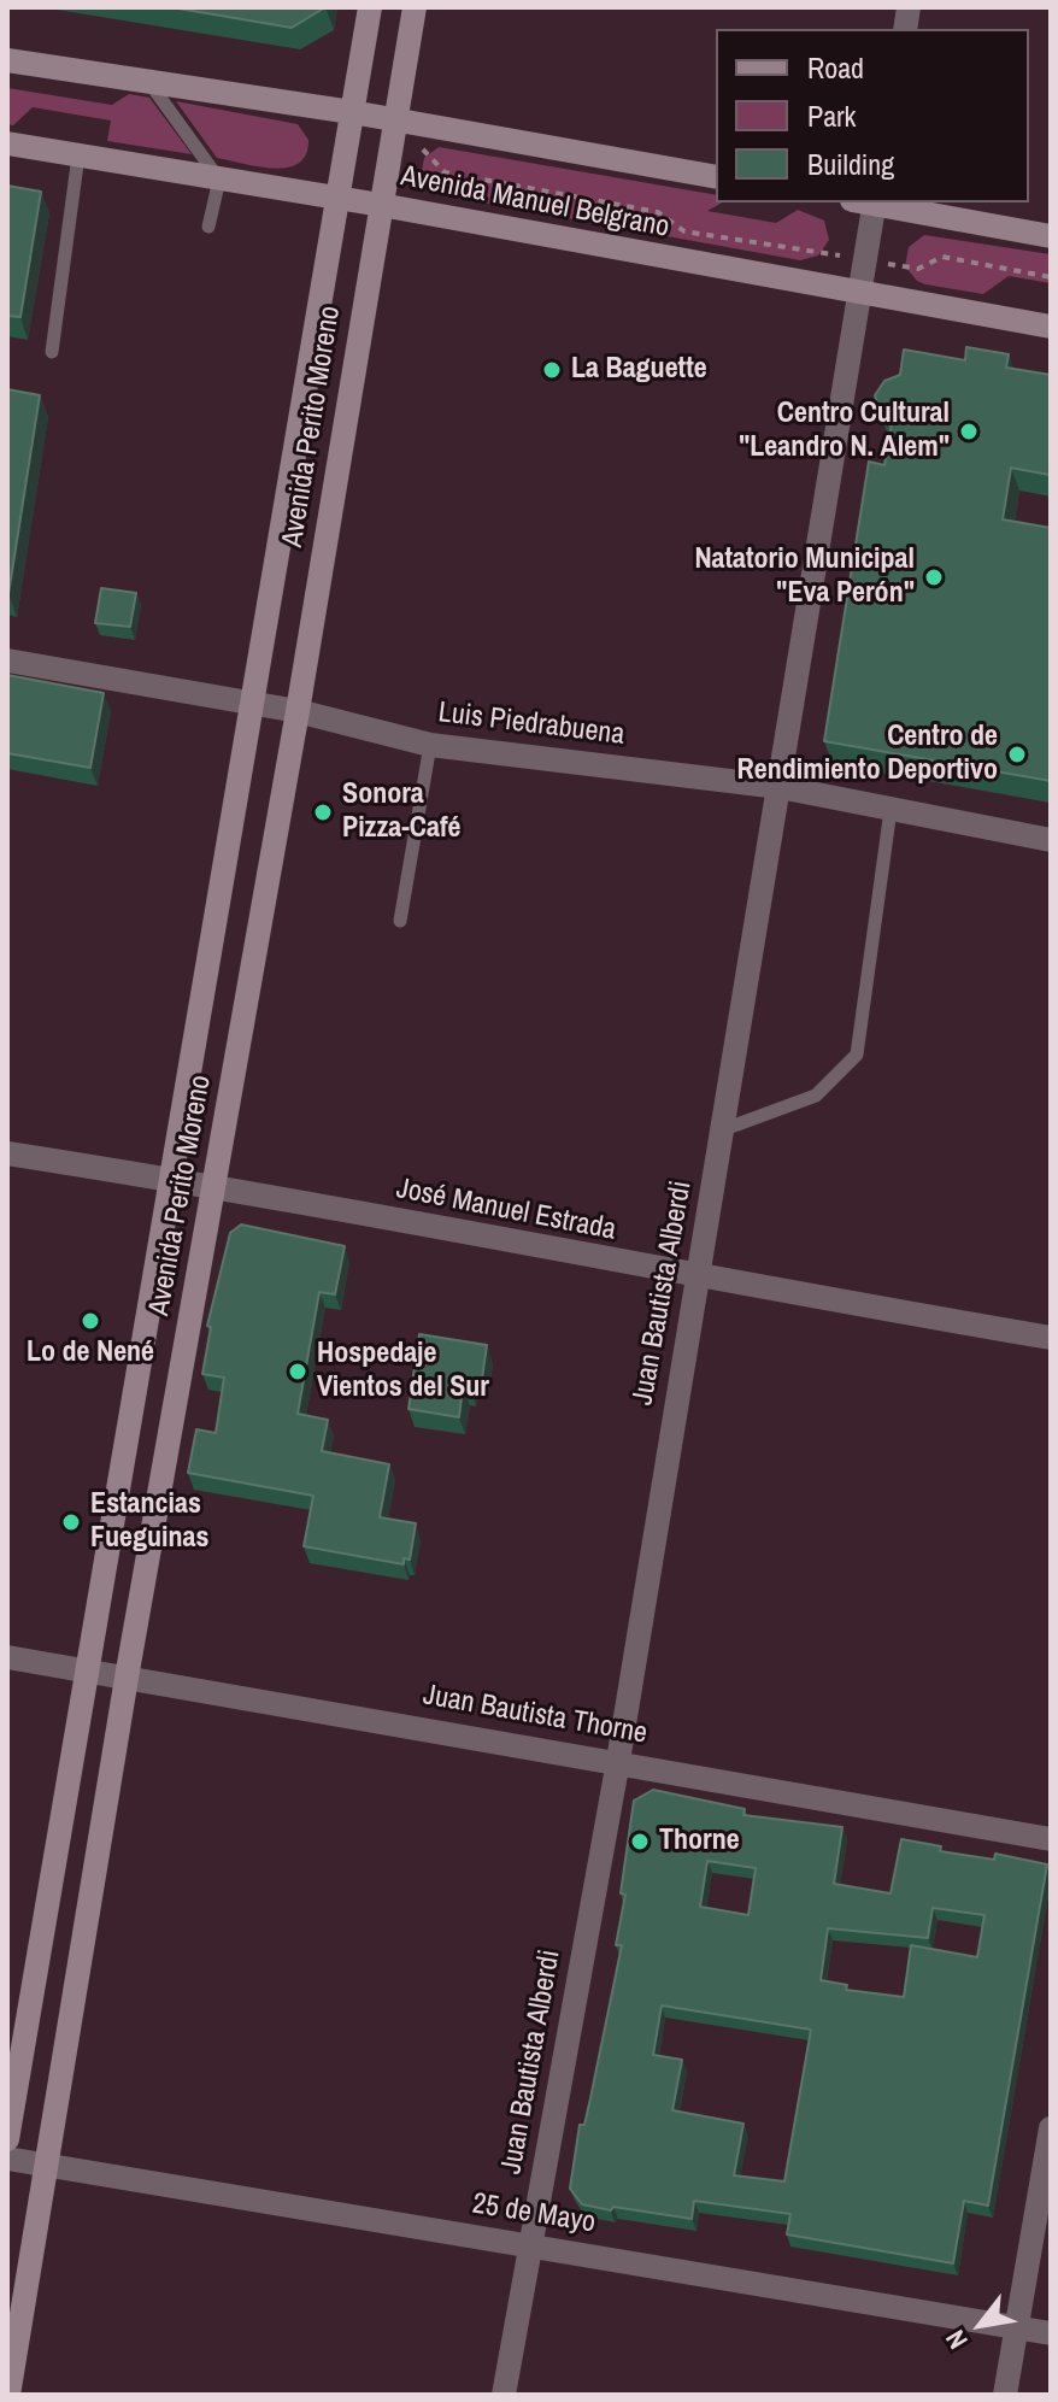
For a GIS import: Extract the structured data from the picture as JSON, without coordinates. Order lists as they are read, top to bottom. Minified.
{"streets":{"street":["Avenida Manuel Belgrano","Avenida Perito Moreno","Luis Piedrabuena","José Manuel Estrada","Juan Bautista Alberdi","Juan Bautista Thorne","25 de Mayo"]},"crossings":[["Avenida Manuel Belgrano","Avenida Perito Moreno"],["Avenida Manuel Belgrano","Juan Bautista Alberdi"],["Avenida Perito Moreno","Luis Piedrabuena"],["Avenida Perito Moreno","José Manuel Estrada"],["Avenida Perito Moreno","Juan Bautista Thorne"],["Avenida Perito Moreno","25 de Mayo"],["Luis Piedrabuena","Juan Bautista Alberdi"],["José Manuel Estrada","Juan Bautista Alberdi"],["Juan Bautista Alberdi","Juan Bautista Thorne"],["Juan Bautista Alberdi","25 de Mayo"]],"places":["La Baguette","Centro Cultural \"Leandro N. Alem\"","Natatorio Municipal \"Eva Perón\"","Centro de Rendimiento Deportivo","Sonora Pizza-Café","Lo de Nené","Hospedaje Vientos del Sur","Estancias Fueguinas","Thorne"],"legend":["Road","Park","Building"],"north":"bottom left"}
